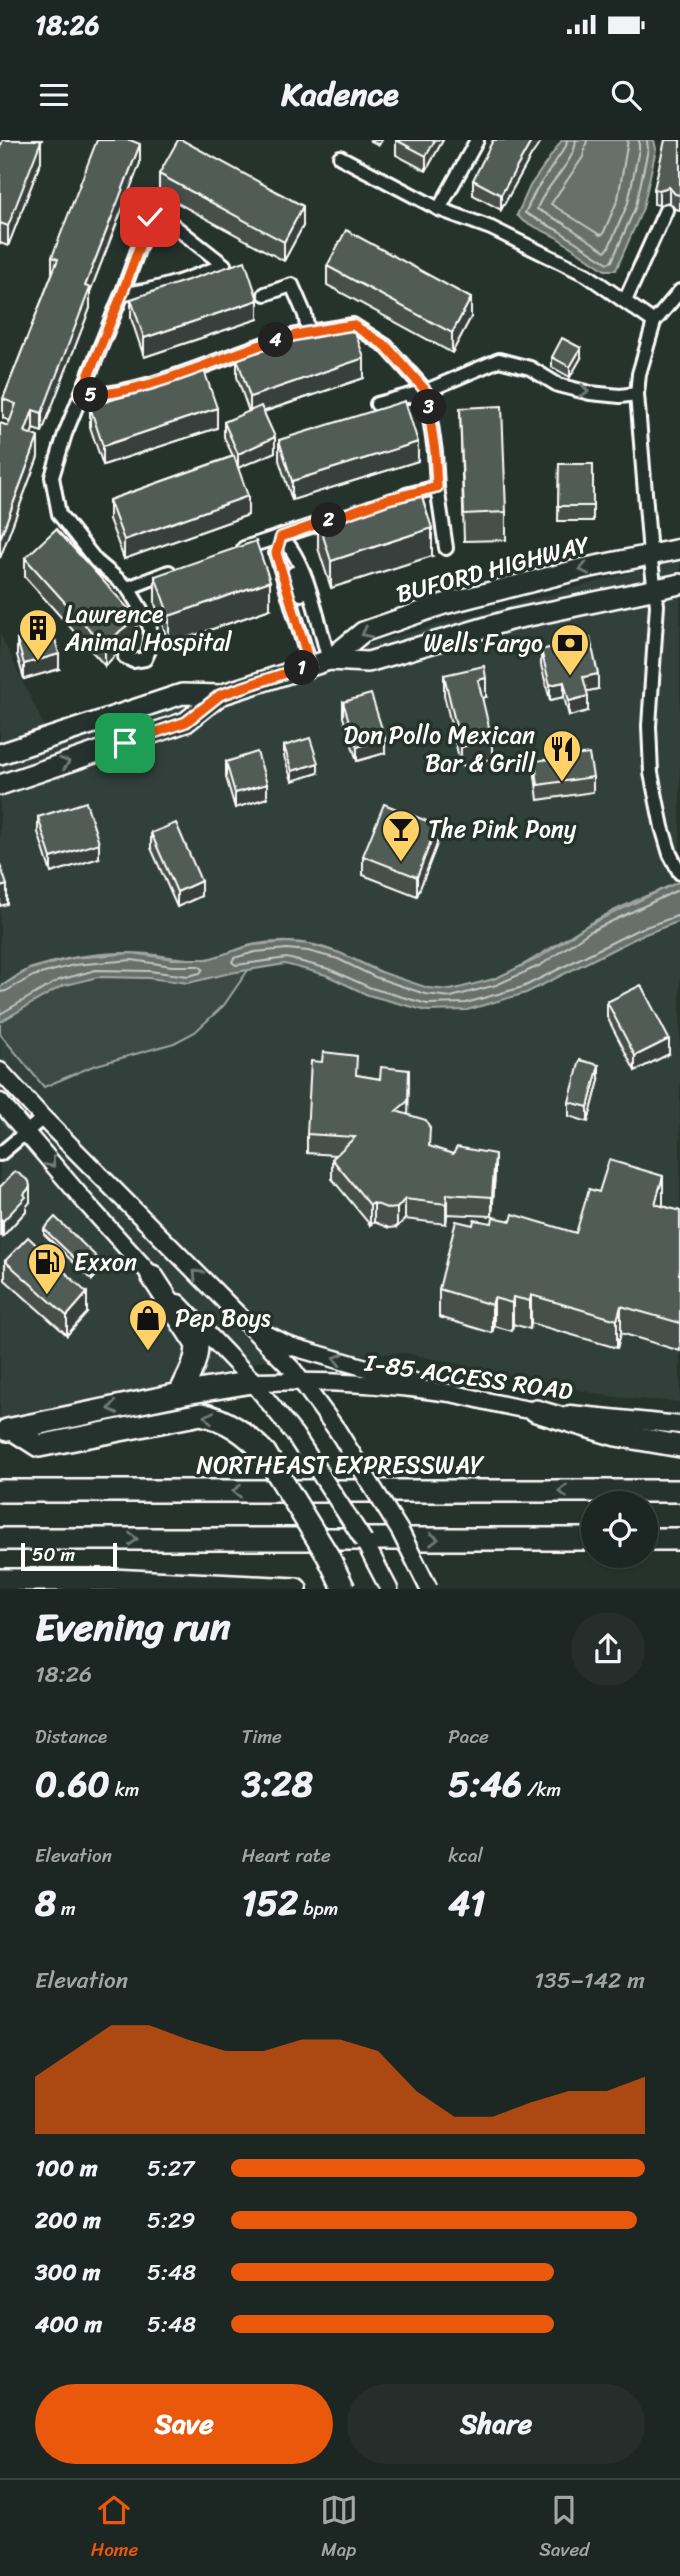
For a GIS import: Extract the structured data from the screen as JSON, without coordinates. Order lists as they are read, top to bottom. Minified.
{"streets":{"highway":["NORTHEAST EXPRESSWAY"],"main road":["BUFORD HIGHWAY","I-85 ACCESS ROAD"]},"places":{"building":["Lawrence Animal Hospital"],"bank":["Wells Fargo"],"restaurant":["Don Pollo Mexican Bar & Grill"],"bar":["The Pink Pony"],"fuel station":["Exxon"],"shop":["Pep Boys"]},"scale_bar":"50 m","page":{"status":"18:26","header":"Kadence","pins":["4","5","3","2","1"],"scale":"50 m","heading":["Evening run","18:26"],"stats":[["Distance","0.60 km"],["Time","3:28"],["Pace","5:46 /km"],["Elevation","8 m"],["Heart rate","152 bpm"],["kcal","41"]],"chart":["Elevation","135–142 m"],"list":[{"name":"100 m","note":"5:27"},{"name":"200 m","note":"5:29"},{"name":"300 m","note":"5:48"},{"name":"400 m","note":"5:48"}],"buttons":["Save","Share"],"tabs":["Home","Map","Saved"]}}
